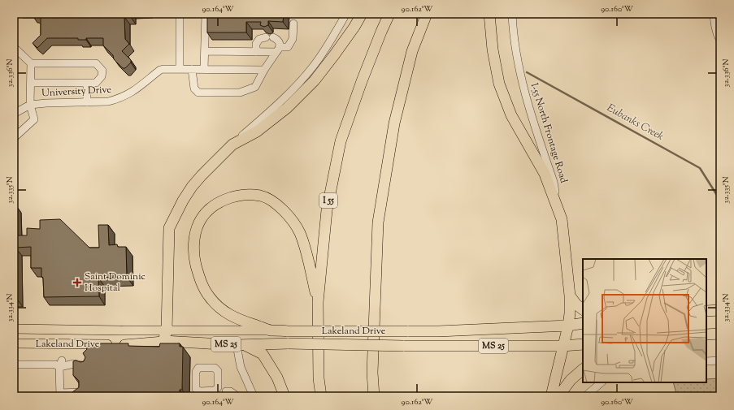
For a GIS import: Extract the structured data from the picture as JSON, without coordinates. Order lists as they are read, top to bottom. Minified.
{"streets":{"highway":["I 55","Lakeland Drive","MS 25"],"street":["University Drive","I-55 North Frontage Road"]},"water":["Eubanks Creek"],"places":{"health":["Saint Dominic Hospital"]},"coordinates":["90.164°W","90.162°W","90.160°W","32.336°N","32.335°N","32.334°N"]}
